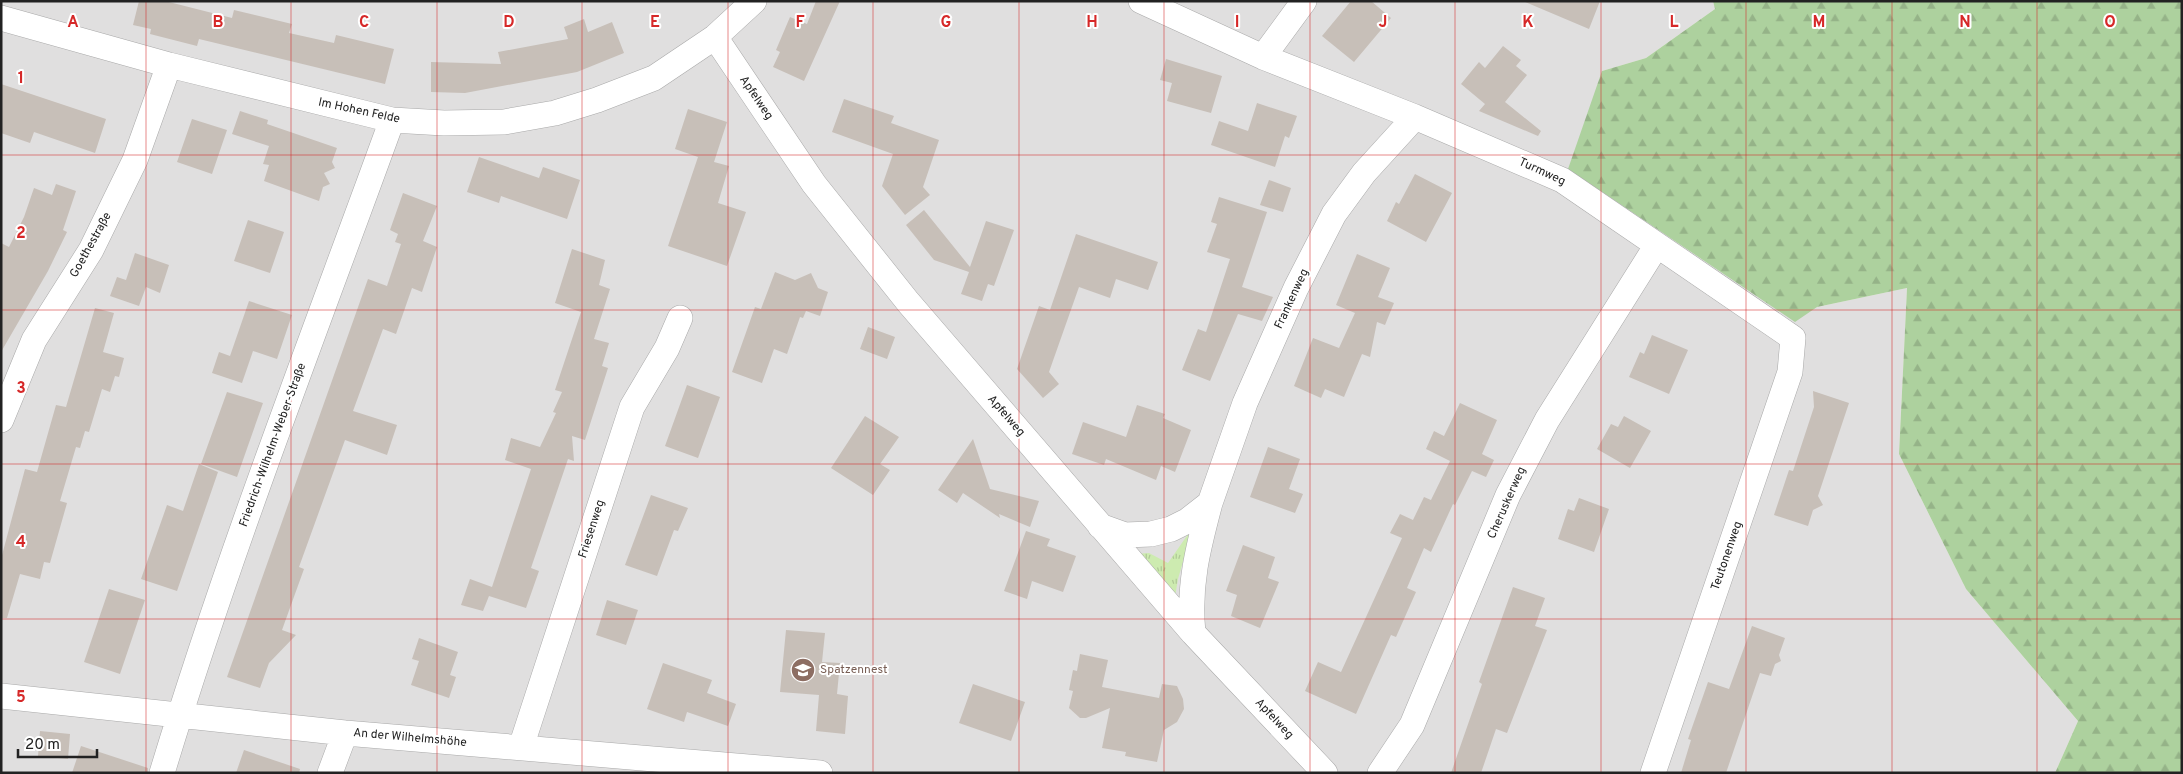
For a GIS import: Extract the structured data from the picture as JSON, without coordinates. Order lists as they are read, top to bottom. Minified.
{"streets":{"street":["Apfelweg","Im Hohen Felde","Turmweg","Goethestraße","Frankenweg","Friedrich-Wilhelm-Weber-Straße","Cheruskerweg","Friesenweg","Teutonenweg","An der Wilhelmshöhe"]},"crossings":[["Apfelweg","Im Hohen Felde"],["Apfelweg","Frankenweg"],["Im Hohen Felde","Goethestraße"],["Im Hohen Felde","Friedrich-Wilhelm-Weber-Straße"],["Turmweg","Frankenweg"],["Turmweg","Cheruskerweg"],["Turmweg","Teutonenweg"],["Friedrich-Wilhelm-Weber-Straße","An der Wilhelmshöhe"],["Friesenweg","An der Wilhelmshöhe"]],"places":{"school or university":["Spatzennest"]},"scale_bar":"20 m","grid":{"columns":["A","B","C","D","E","F","G","H","I","J","K","L","M","N","O"],"rows":["1","2","3","4","5"]}}
